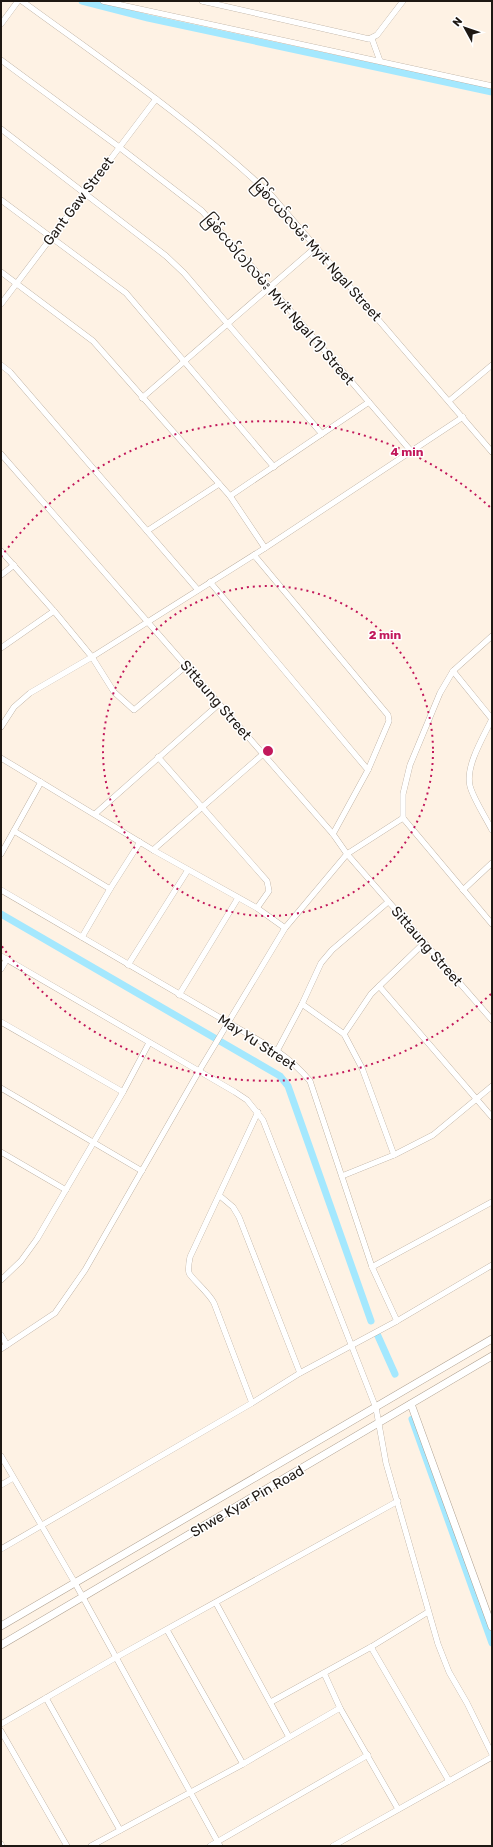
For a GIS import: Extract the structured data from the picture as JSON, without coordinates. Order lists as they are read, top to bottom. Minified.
{"streets":{"street":["Gant Gaw Street","မြစ်ငယ်လမ်း Myit Ngal Street","မြစ်ငယ်(၁)လမ်း Myit Ngal (1) Street","Sittaung Street","May Yu Street","Shwe Kyar Pin Road"]},"crossings":[["Gant Gaw Street","မြစ်ငယ်လမ်း Myit Ngal Street"],["Gant Gaw Street","မြစ်ငယ်(၁)လမ်း Myit Ngal (1) Street"]],"north":"top left","rings":["4 min","2 min"]}
